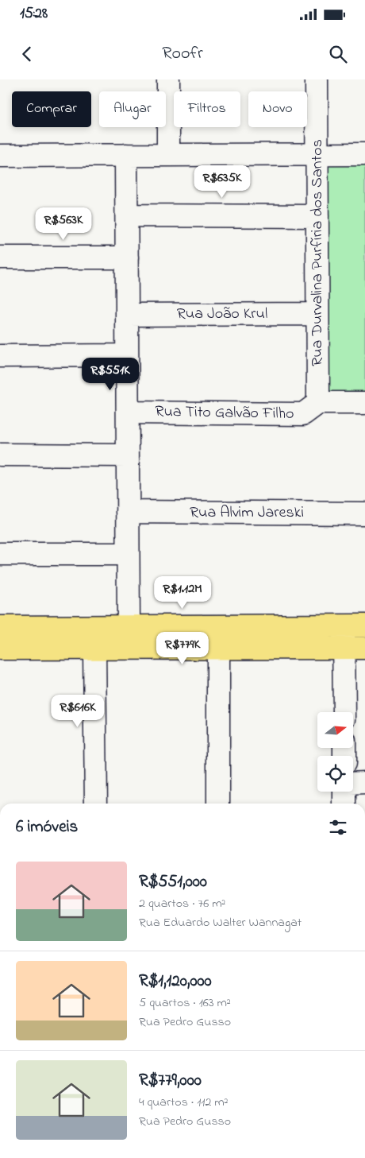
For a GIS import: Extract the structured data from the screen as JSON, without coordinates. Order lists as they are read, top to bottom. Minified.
{"streets":{"street":["Rua Durvalina Purfíria dos Santos","Rua João Krul","Rua Tito Galvão Filho","Rua Alvim Jareski"]},"crossings":[["Rua Durvalina Purfíria dos Santos","Rua João Krul"],["Rua Durvalina Purfíria dos Santos","Rua Tito Galvão Filho"]],"north":"right","page":{"status":"15:28","header":"Roofr","chip":["Comprar","Alugar","Filtros","Novo"],"price":["R$635K","R$563K","R$551K","R$1.12M","R$779K","R$616K"],"heading":"6 imóveis","list":[{"name":"R$551,000","note":"2 quartos · 76 m² · Rua Eduardo Walter Wannagat"},{"name":"R$1,120,000","note":"5 quartos · 163 m² · Rua Pedro Gusso"},{"name":"R$779,000","note":"4 quartos · 112 m² · Rua Pedro Gusso"}]}}
